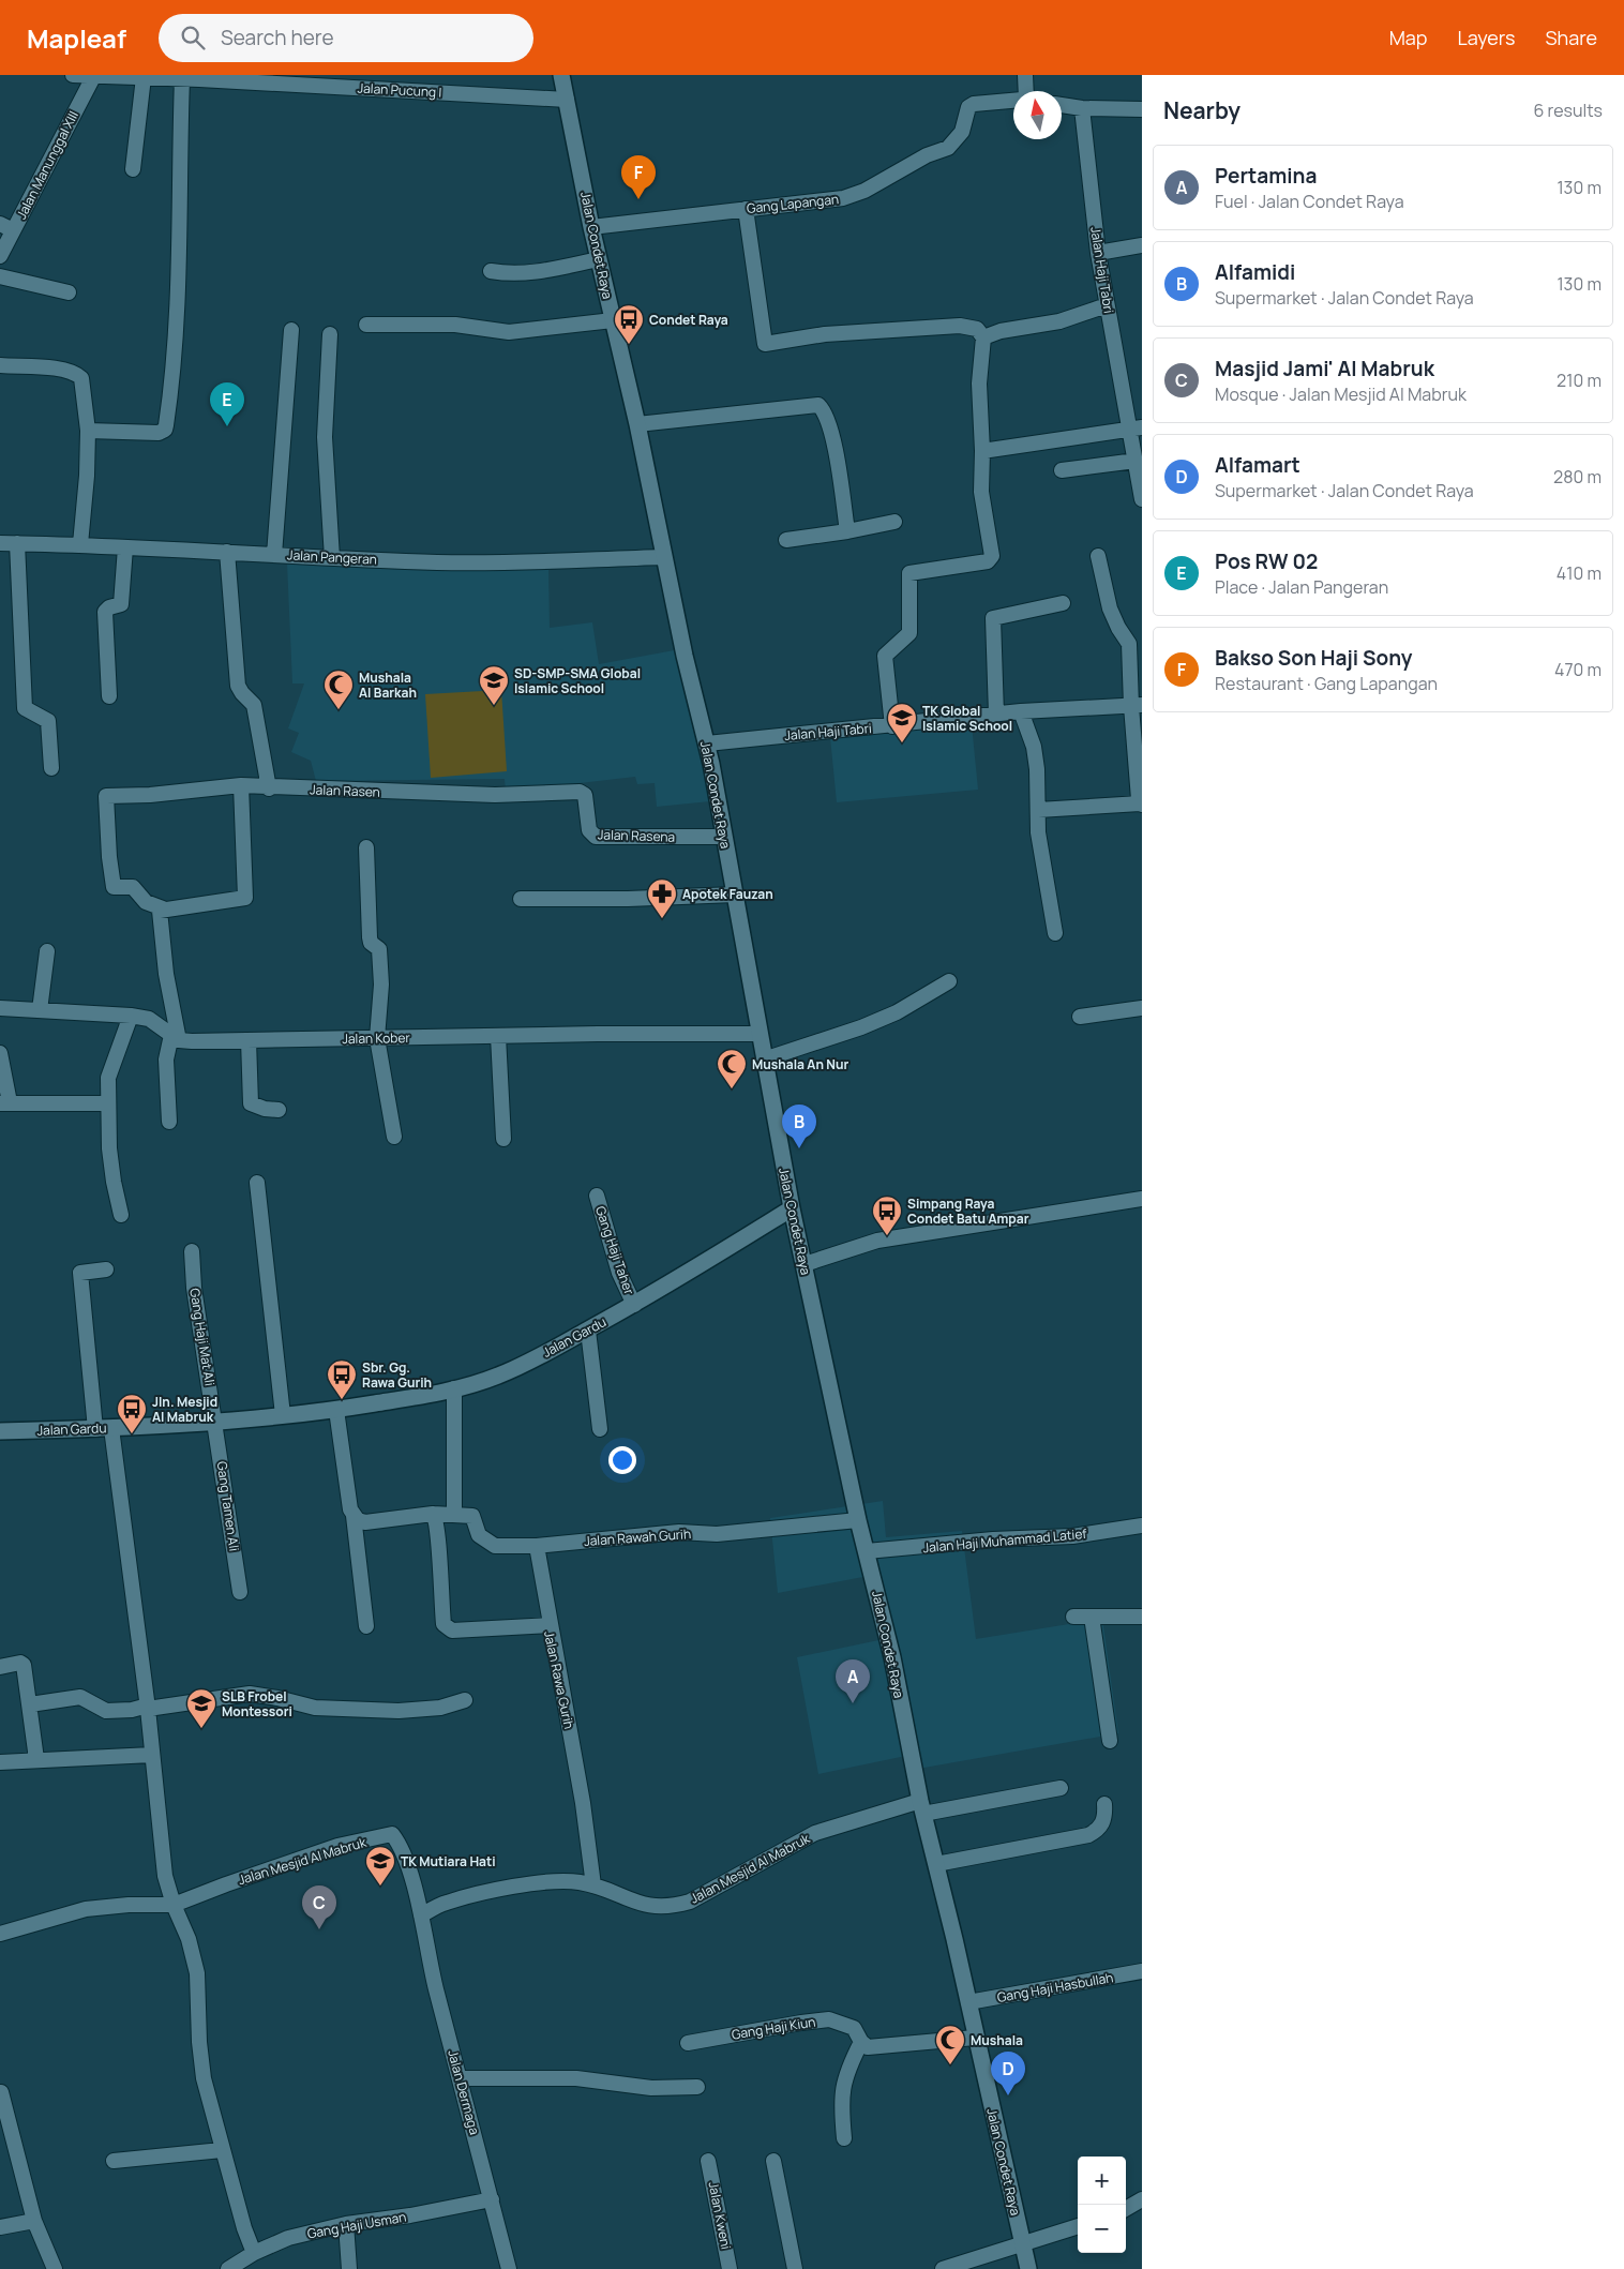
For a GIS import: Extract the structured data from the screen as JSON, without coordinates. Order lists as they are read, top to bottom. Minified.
{"streets":{"street":["Jalan Pucung I","Jalan Manunggal XIII","Gang Lapangan","Jalan Condet Raya","Jalan Haji Tabri","Jalan Pangeran","Jalan Rasen","Jalan Rasena","Jalan Kober","Gang Haji Taher","Gang Haji Mat Ali","Jalan Gardu","Gang Tamen Ali","Jalan Rawah Gurih","Jalan Haji Muhammad Latief","Jalan Rawa Gurih","Jalan Mesjid Al Mabruk","Gang Haji Hasbullah","Gang Haji Kiun","Jalan Dermaga","Jalan Kweni","Gang Haji Usman"]},"crossings":[["Jalan Pucung I","Jalan Manunggal XIII"],["Jalan Pucung I","Jalan Condet Raya"],["Gang Lapangan","Jalan Condet Raya"],["Jalan Condet Raya","Jalan Haji Tabri"],["Jalan Condet Raya","Jalan Pangeran"],["Jalan Condet Raya","Jalan Rasena"],["Jalan Condet Raya","Jalan Kober"],["Jalan Condet Raya","Jalan Gardu"],["Jalan Condet Raya","Jalan Rawah Gurih"],["Jalan Condet Raya","Jalan Haji Muhammad Latief"],["Jalan Condet Raya","Jalan Mesjid Al Mabruk"],["Jalan Condet Raya","Gang Haji Hasbullah"],["Jalan Rasen","Jalan Rasena"],["Gang Haji Taher","Jalan Gardu"],["Gang Haji Mat Ali","Jalan Gardu"],["Gang Haji Mat Ali","Gang Tamen Ali"],["Jalan Gardu","Gang Tamen Ali"],["Jalan Rawah Gurih","Jalan Rawa Gurih"],["Jalan Rawa Gurih","Jalan Mesjid Al Mabruk"],["Jalan Mesjid Al Mabruk","Jalan Dermaga"],["Jalan Dermaga","Gang Haji Usman"]],"places":{"bus stop":["Condet Raya","Simpang Raya Condet Batu Ampar","Sbr. Gg. Rawa Gurih","Jln. Mesjid Al Mabruk"],"school or university":["SD-SMP-SMA Global Islamic School","TK Global Islamic School","SLB Frobel Montessori","TK Mutiara Hati"],"mosque":["Mushala Al Barkah","Mushala An Nur","Mushala"],"pharmacy":["Apotek Fauzan"]},"north":"top","page":{"header":"Mapleaf","search":"Search here","nav":["Map","Layers","Share"],"heading":["Nearby","6 results"],"list":[{"mark":"A","name":"Pertamina","note":"Fuel · Jalan Condet Raya","value":"130 m"},{"mark":"B","name":"Alfamidi","note":"Supermarket · Jalan Condet Raya","value":"130 m"},{"mark":"C","name":"Masjid Jami' Al Mabruk","note":"Mosque · Jalan Mesjid Al Mabruk","value":"210 m"},{"mark":"D","name":"Alfamart","note":"Supermarket · Jalan Condet Raya","value":"280 m"},{"mark":"E","name":"Pos RW 02","note":"Place · Jalan Pangeran","value":"410 m"},{"mark":"F","name":"Bakso Son Haji Sony","note":"Restaurant · Gang Lapangan","value":"470 m"}],"pins":["F","E","B","A","C","D"],"map_buttons":["+","−"]}}
